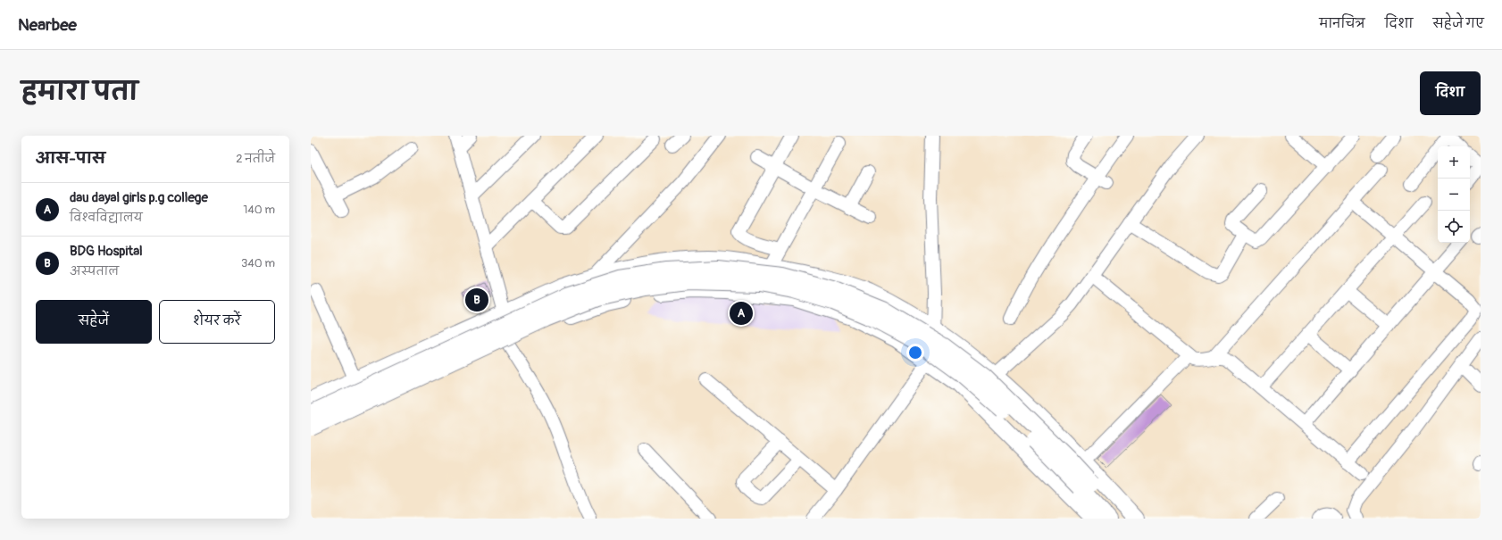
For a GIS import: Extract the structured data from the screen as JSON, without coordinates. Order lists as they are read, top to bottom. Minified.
{"page":{"header":"Nearbee","nav":["मानचित्र","दिशा","सहेजे गए"],"title":"हमारा पता","buttons":["दिशा",["सहेजें","शेयर करें"]],"heading":["आस-पास","2 नतीजे"],"map_buttons":["+","−"],"list":[{"mark":"A","name":"dau dayal girls p.g college","note":"विश्वविद्यालय","value":"140 m"},{"mark":"B","name":"BDG Hospital","note":"अस्पताल","value":"340 m"}],"pins":["B","A"]}}
